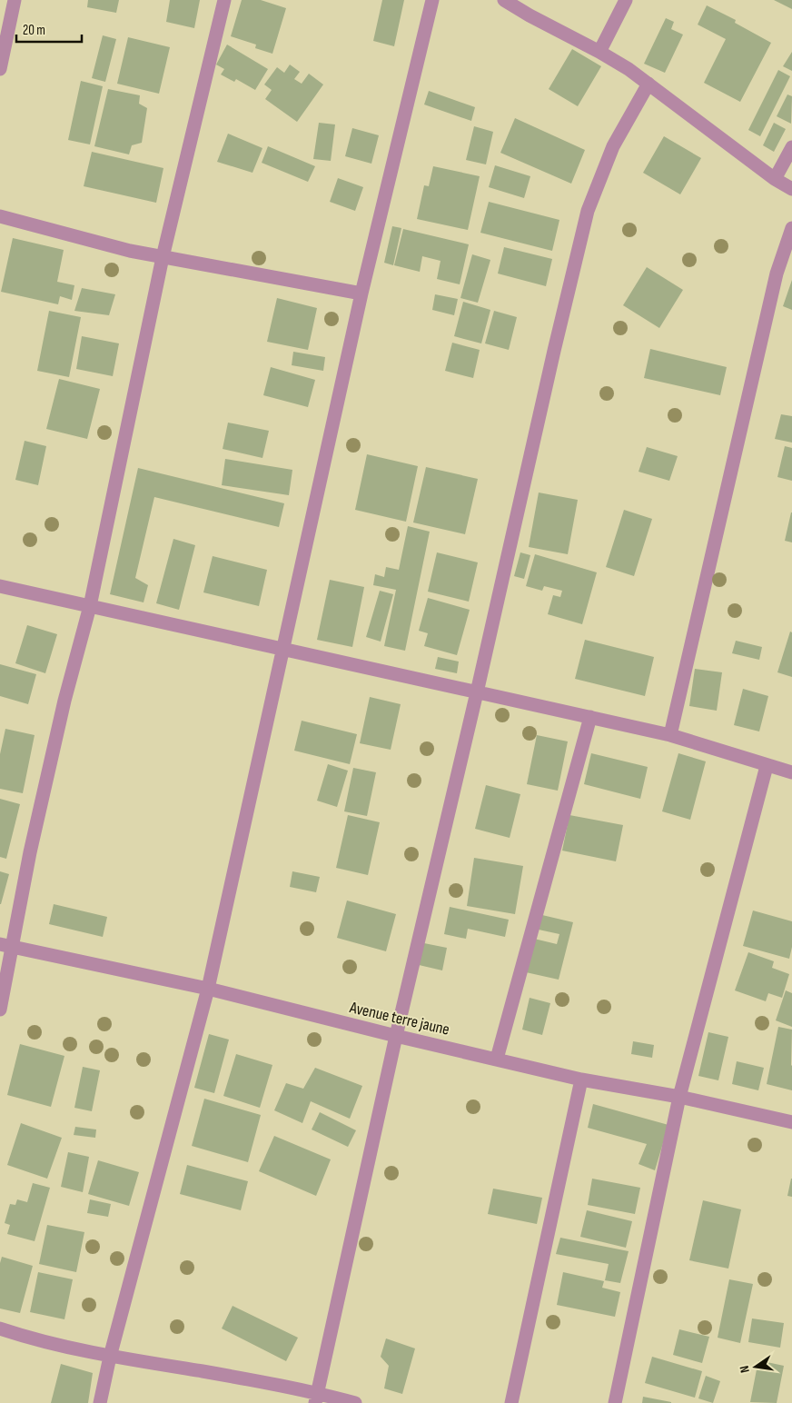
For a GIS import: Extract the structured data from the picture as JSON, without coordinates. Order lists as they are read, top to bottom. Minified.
{"streets":{"street":["Avenue terre jaune"]},"scale_bar":"20 m","north":"left"}
